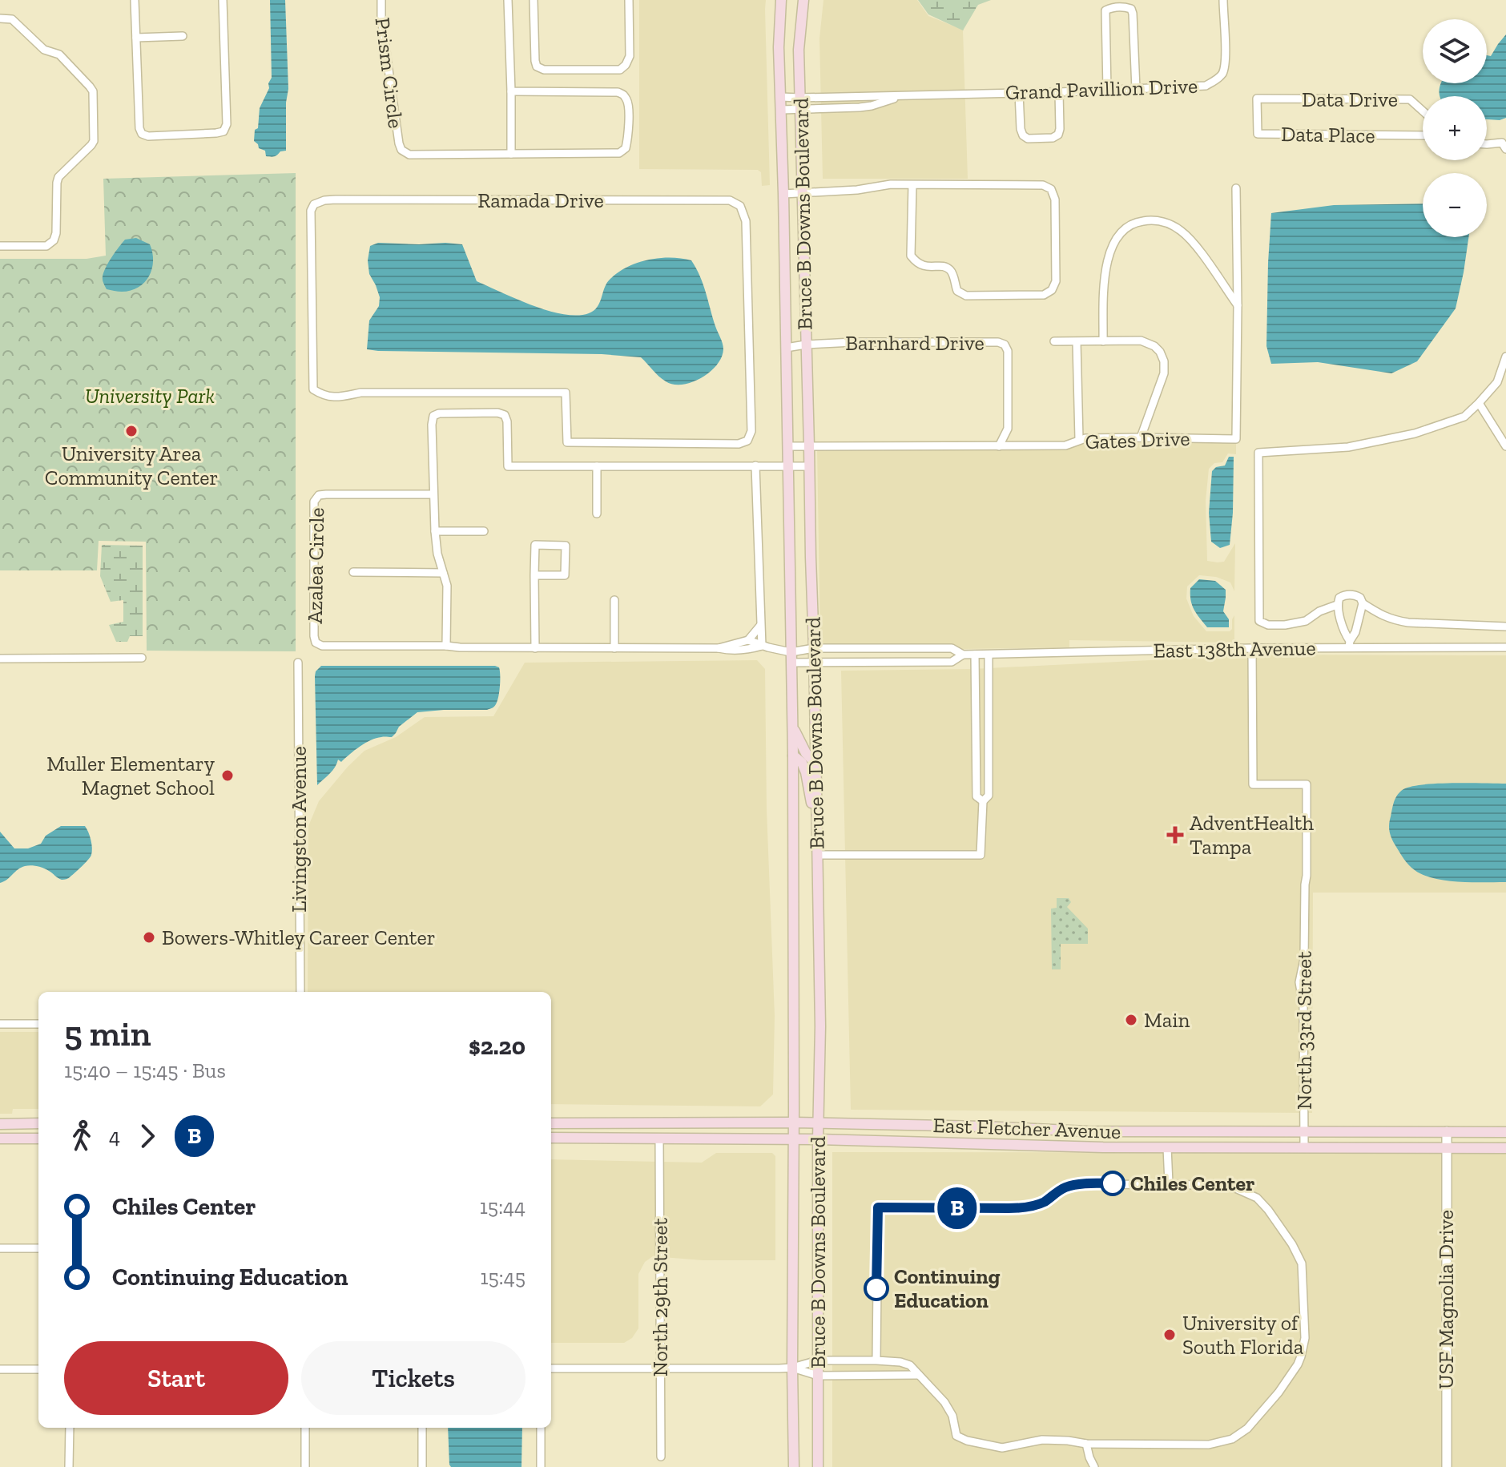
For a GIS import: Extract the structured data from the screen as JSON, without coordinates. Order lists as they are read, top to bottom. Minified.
{"streets":{"main road":["Bruce B Downs Boulevard","East Fletcher Avenue"],"street":["Prism Circle","Grand Pavillion Drive","Data Drive","Data Place","Ramada Drive","Barnhard Drive","Gates Drive","Azalea Circle","East 138th Avenue","Livingston Avenue","North 33rd Street","North 29th Street","USF Magnolia Drive"]},"crossings":[["Grand Pavillion Drive","Bruce B Downs Boulevard"],["Data Drive","Data Place"],["Bruce B Downs Boulevard","Barnhard Drive"],["Bruce B Downs Boulevard","Gates Drive"],["Bruce B Downs Boulevard","Azalea Circle"],["Bruce B Downs Boulevard","East 138th Avenue"],["Bruce B Downs Boulevard","East Fletcher Avenue"],["Barnhard Drive","Gates Drive"],["Azalea Circle","East 138th Avenue"],["East 138th Avenue","North 33rd Street"],["North 33rd Street","East Fletcher Avenue"],["East Fletcher Avenue","North 29th Street"],["East Fletcher Avenue","USF Magnolia Drive"]],"parks":["University Park"],"places":{"other":["University Area Community Center","Muller Elementary Magnet School","Bowers-Whitley Career Center","Main","Chiles Center","Continuing Education","University of South Florida"],"health":["AdventHealth Tampa"]},"lines":["bus line B"],"page":{"on_map":"B","map_buttons":["+","−"],"heading":["5 min","15:40 – 15:45 · Bus","$2.20"],"legs":["4","B"],"list":[{"name":"Chiles Center","value":"15:44"},{"name":"Continuing Education","value":"15:45"}],"buttons":["Start","Tickets"]}}
